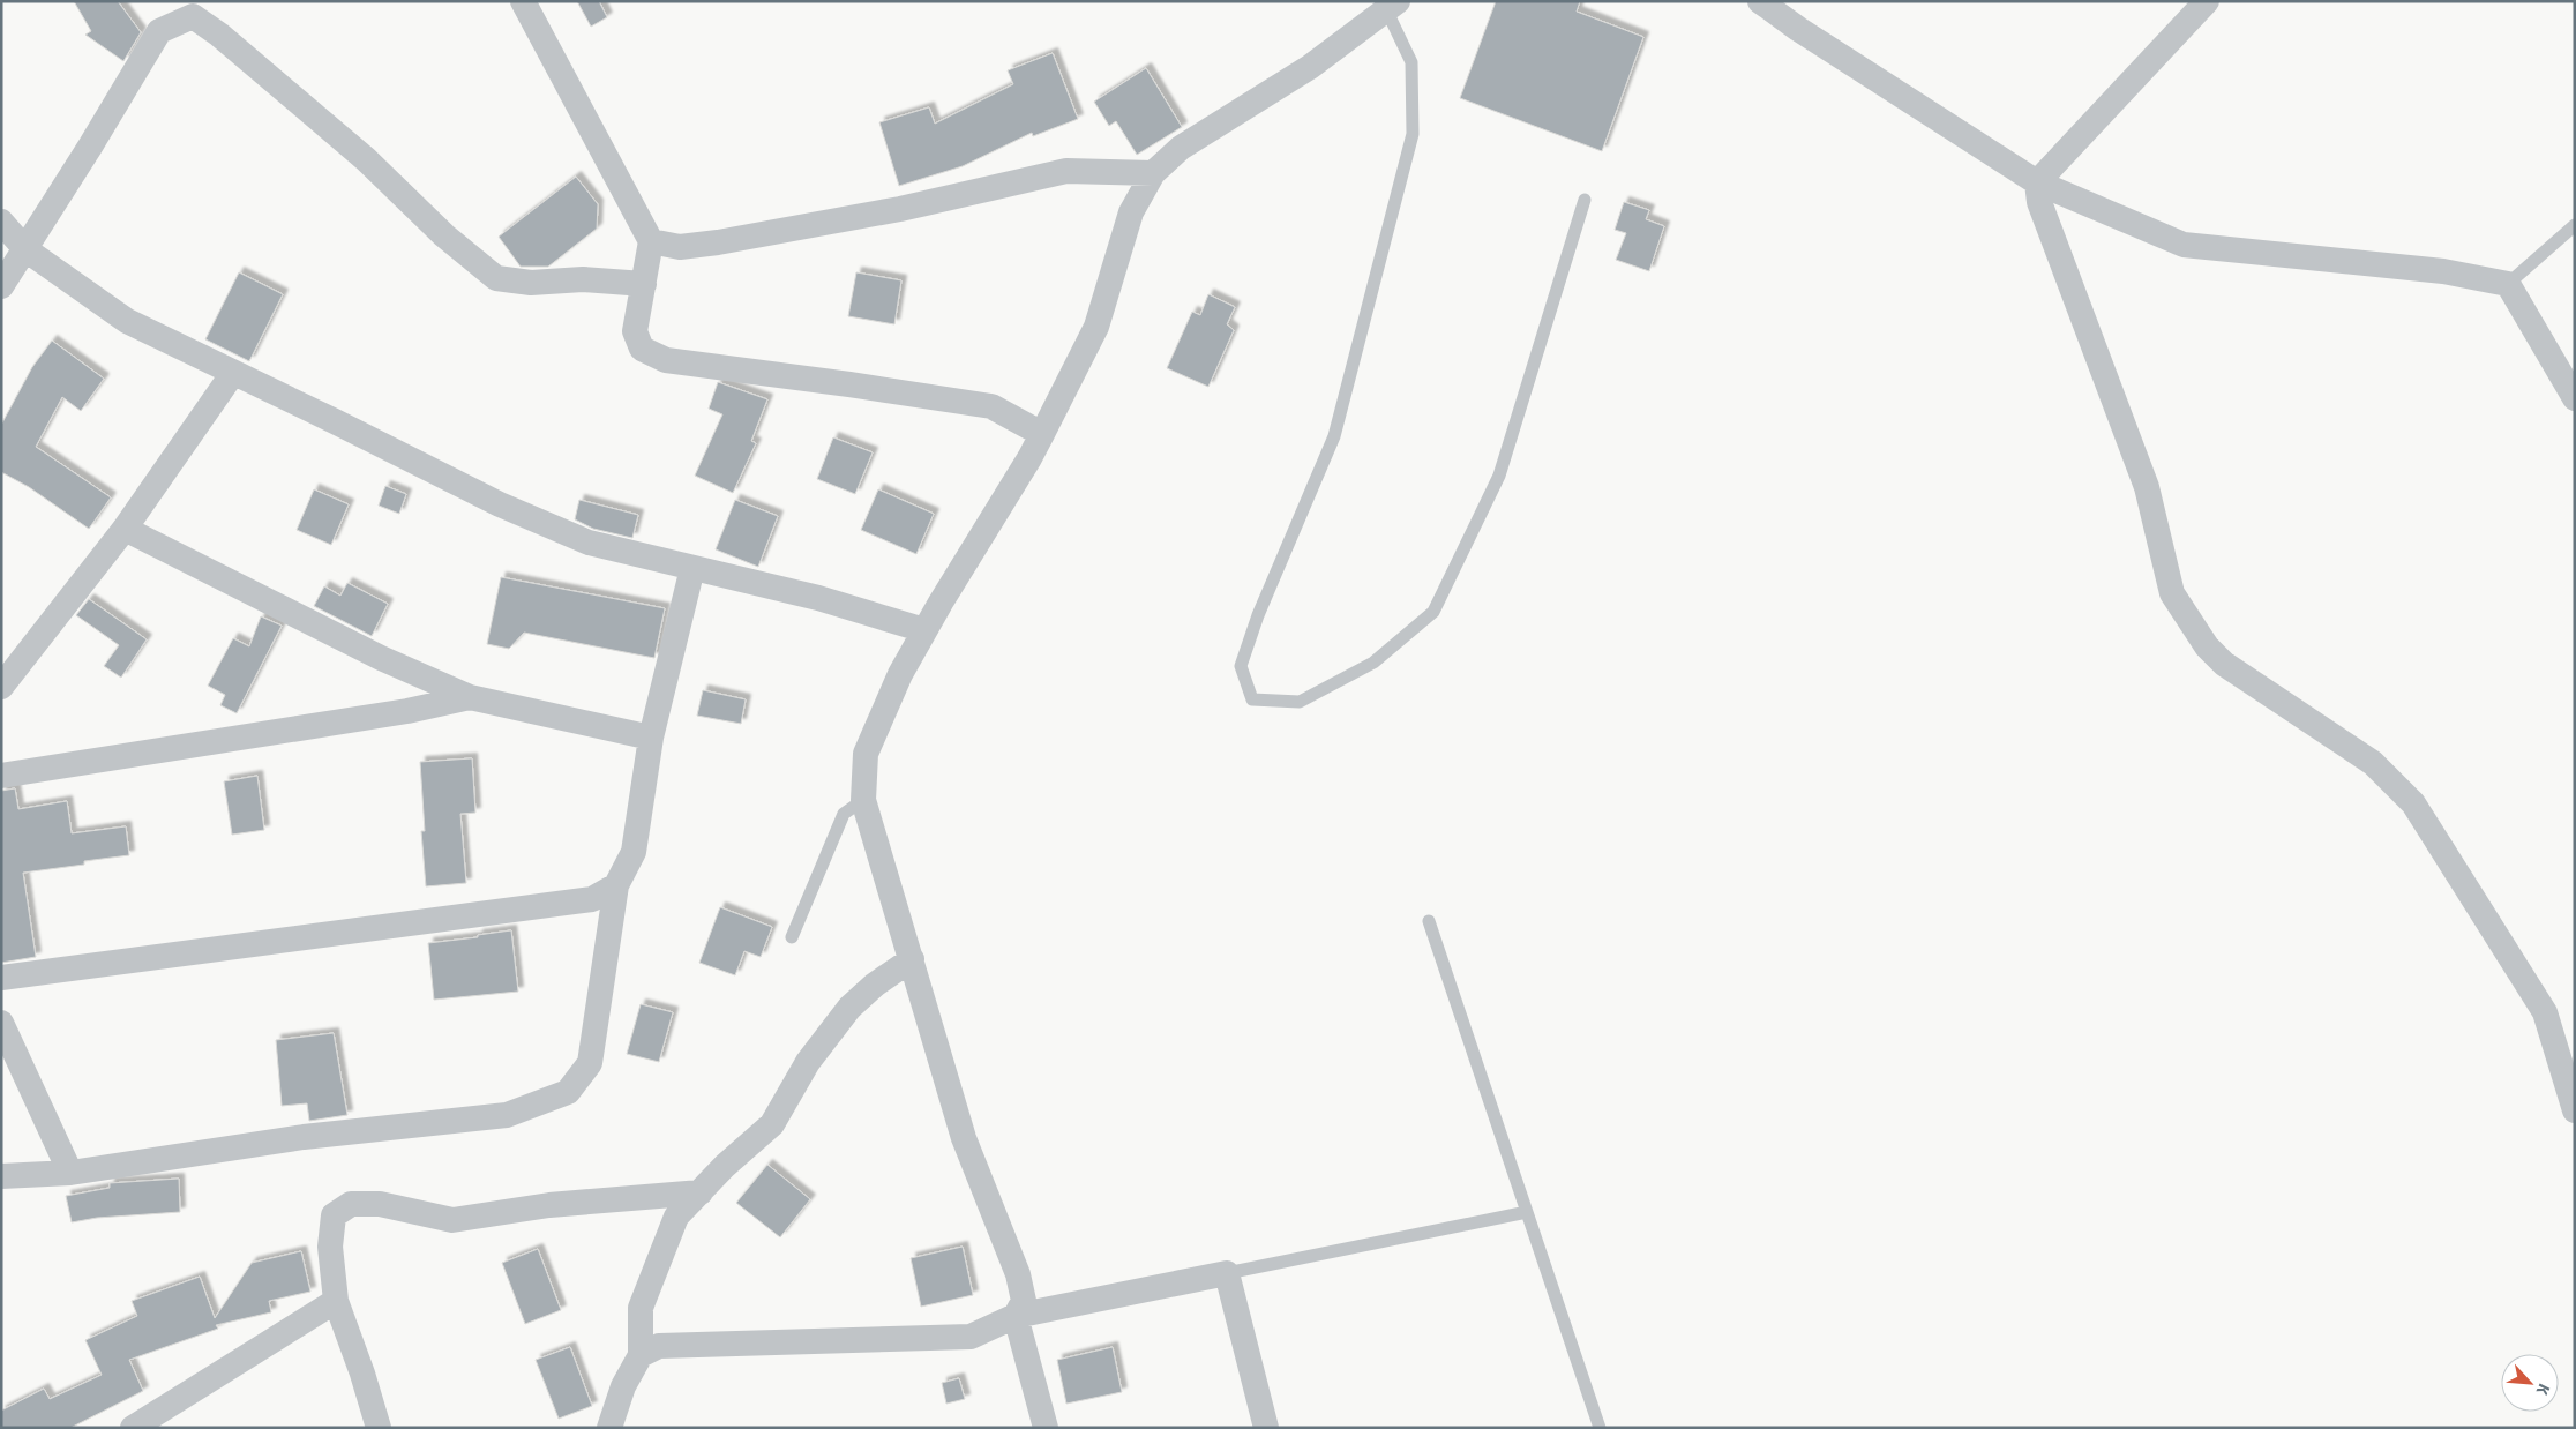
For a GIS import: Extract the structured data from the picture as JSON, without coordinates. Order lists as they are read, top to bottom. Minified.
{"north":"bottom right"}
